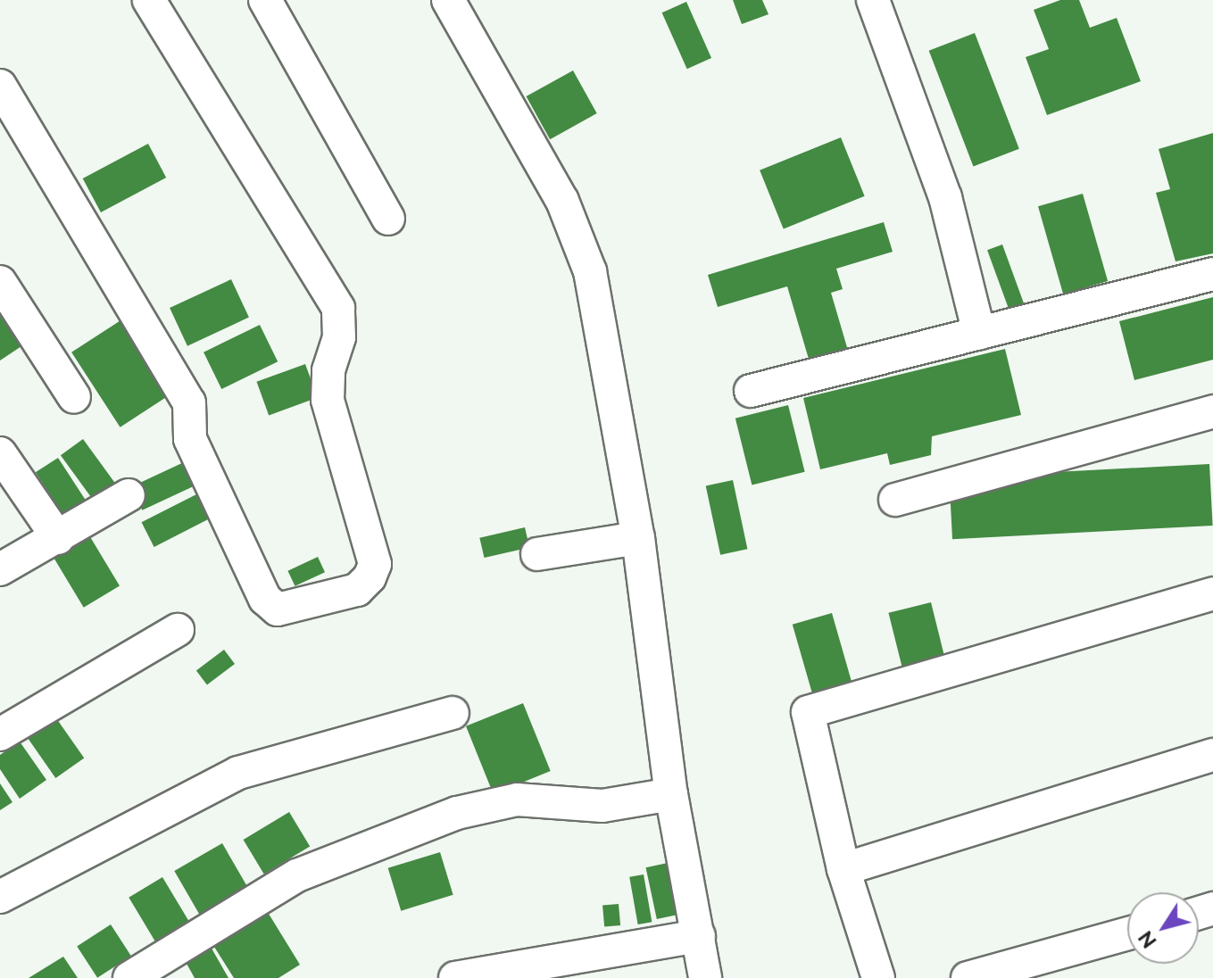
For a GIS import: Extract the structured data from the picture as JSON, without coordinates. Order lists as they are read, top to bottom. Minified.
{"north":"bottom left"}
